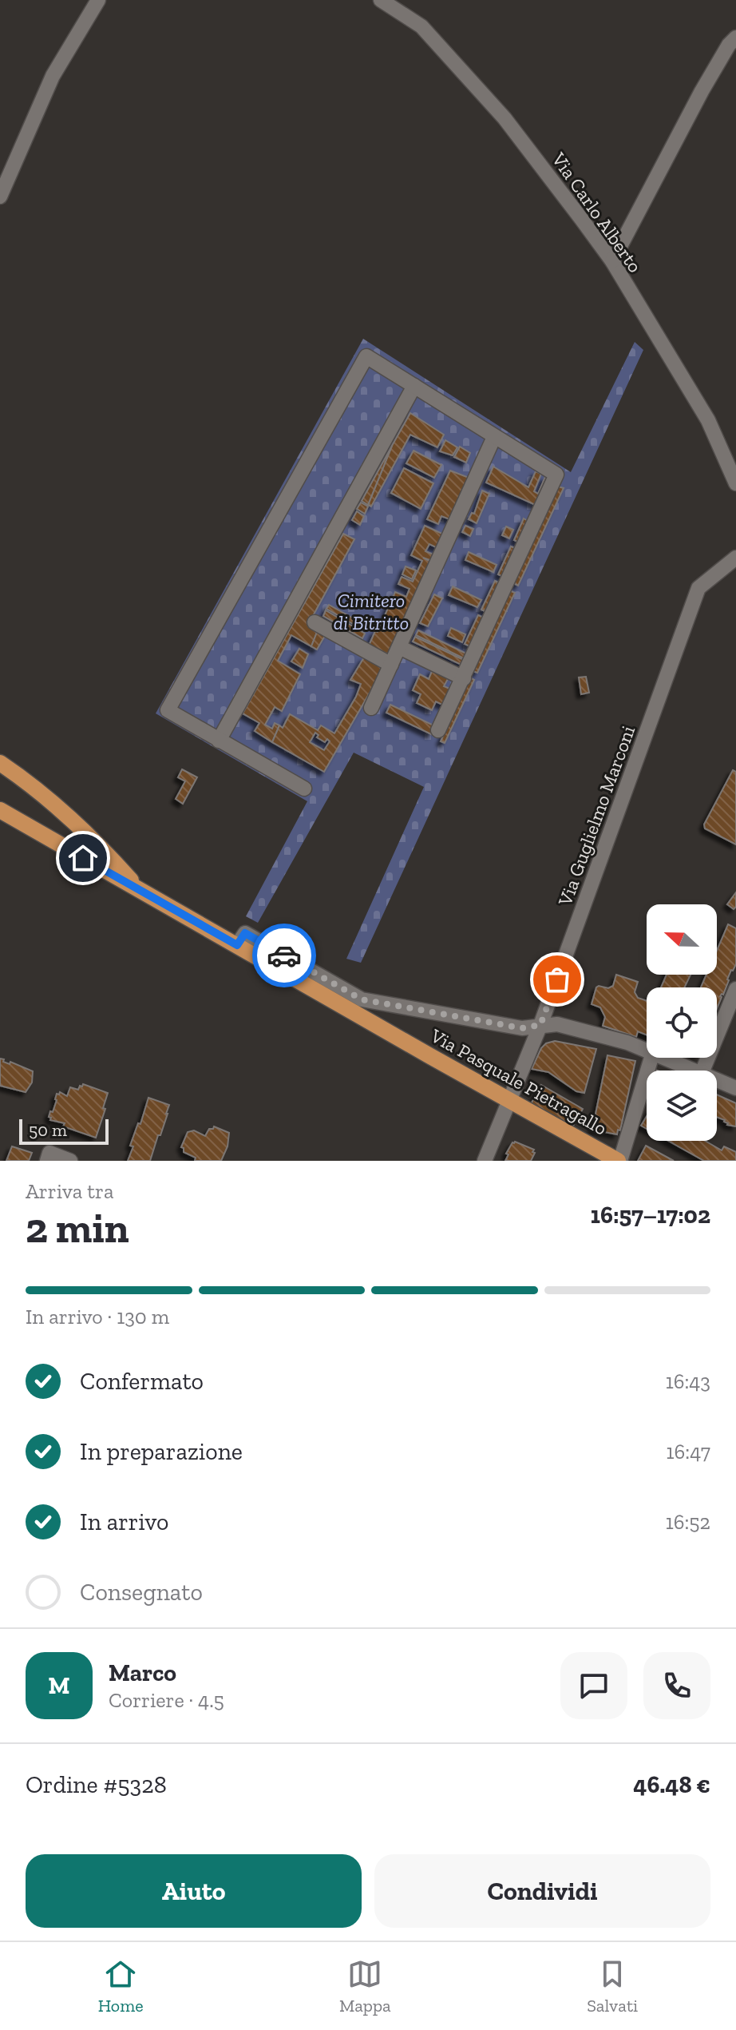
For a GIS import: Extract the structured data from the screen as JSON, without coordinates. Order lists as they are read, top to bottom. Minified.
{"streets":{"main road":["Via Pasquale Pietragallo"],"street":["Via Carlo Alberto","Via Guglielmo Marconi"]},"crossings":[["Via Guglielmo Marconi","Via Pasquale Pietragallo"]],"parks":["Cimitero di Bitritto"],"scale_bar":"50 m","north":"left","page":{"scale":"50 m","heading":["2 min","Arriva tra","16:57–17:02"],"panel":["Marco","Corriere · 4.5","Ordine #5328","46.48 €"],"bar":"In arrivo · 130 m","list":[["Confermato","16:43"],["In preparazione","16:47"],["In arrivo","16:52"],"Consegnato"],"round":"M","buttons":["Aiuto","Condividi"],"tabs":["Home","Mappa","Salvati"]}}
